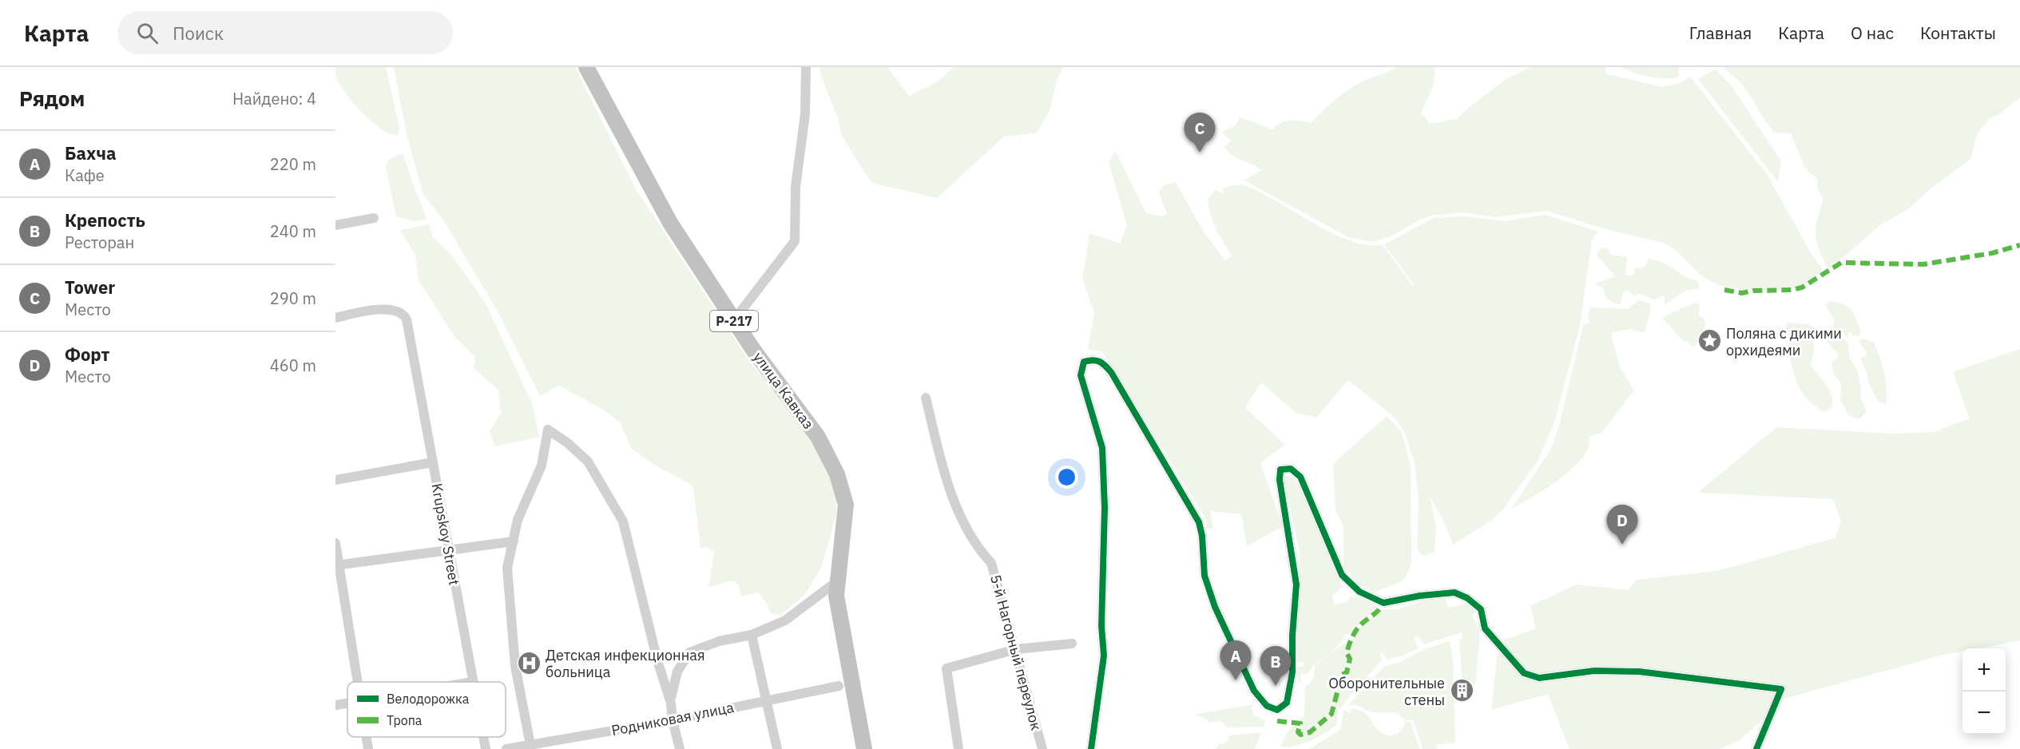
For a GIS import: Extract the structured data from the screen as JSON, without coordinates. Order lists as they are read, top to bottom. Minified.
{"streets":{"highway":["Р-217","улица Кавказ"],"street":["Krupskoy Street","5-й Нагорный переулок","Родниковая улица"]},"places":{"place":["Поляна с дикими орхидеями"],"hospital":["Детская инфекционная больница"],"building":["Оборонительные стены"]},"legend":["Велодорожка","Тропа"],"page":{"header":"Карта","search":"Поиск","nav":["Главная","Карта","О нас","Контакты"],"heading":["Рядом","Найдено: 4"],"pins":["C","D","A","B"],"list":[{"mark":"A","name":"Бахча","note":"Кафе","value":"220 m"},{"mark":"B","name":"Крепость","note":"Ресторан","value":"240 m"},{"mark":"C","name":"Tower","note":"Место","value":"290 m"},{"mark":"D","name":"Форт","note":"Место","value":"460 m"}],"map_buttons":["+","−"]}}
